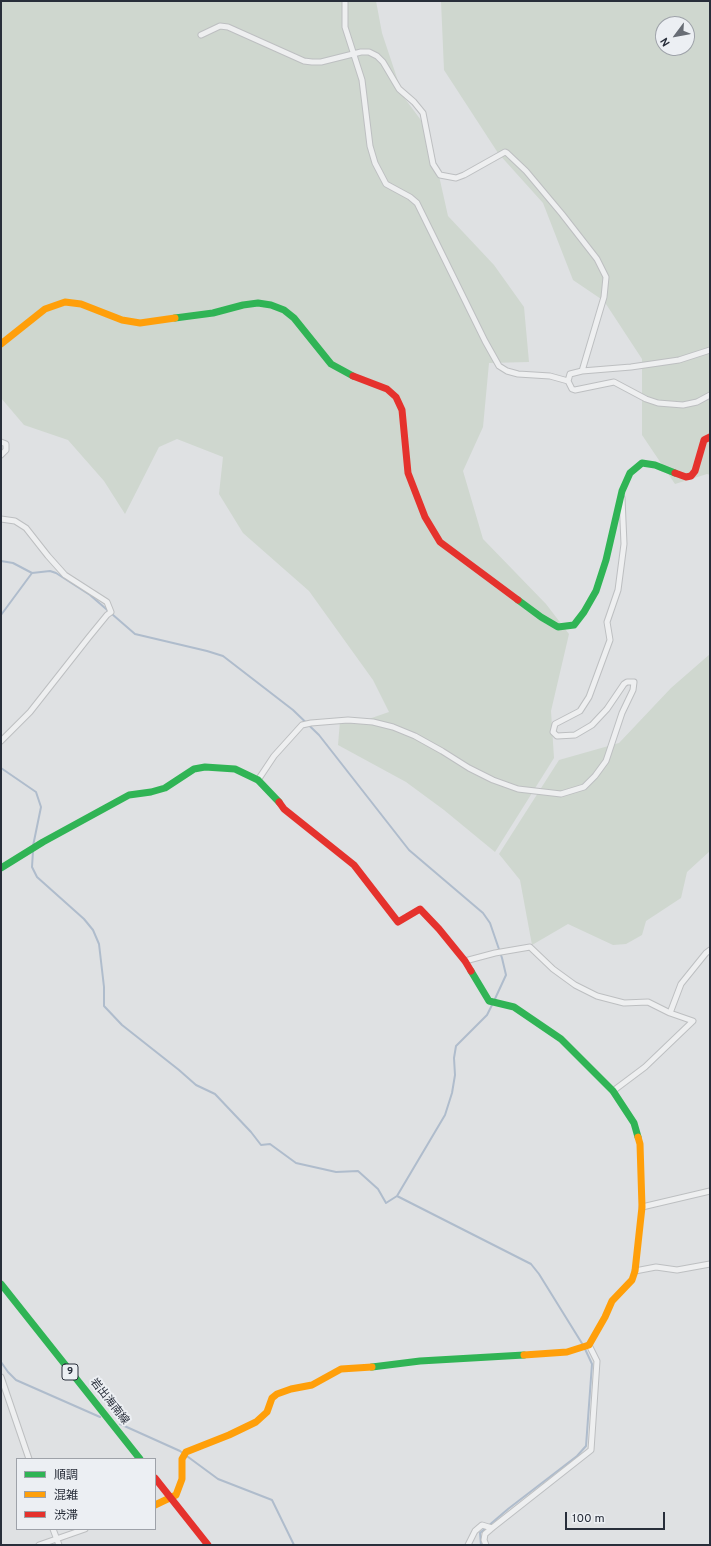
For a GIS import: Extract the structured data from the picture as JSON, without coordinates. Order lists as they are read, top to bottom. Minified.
{"streets":{"street":["9","岩出海南線"]},"legend":["順調","混雑","渋滞"],"scale_bar":"100 m","north":"bottom left"}
